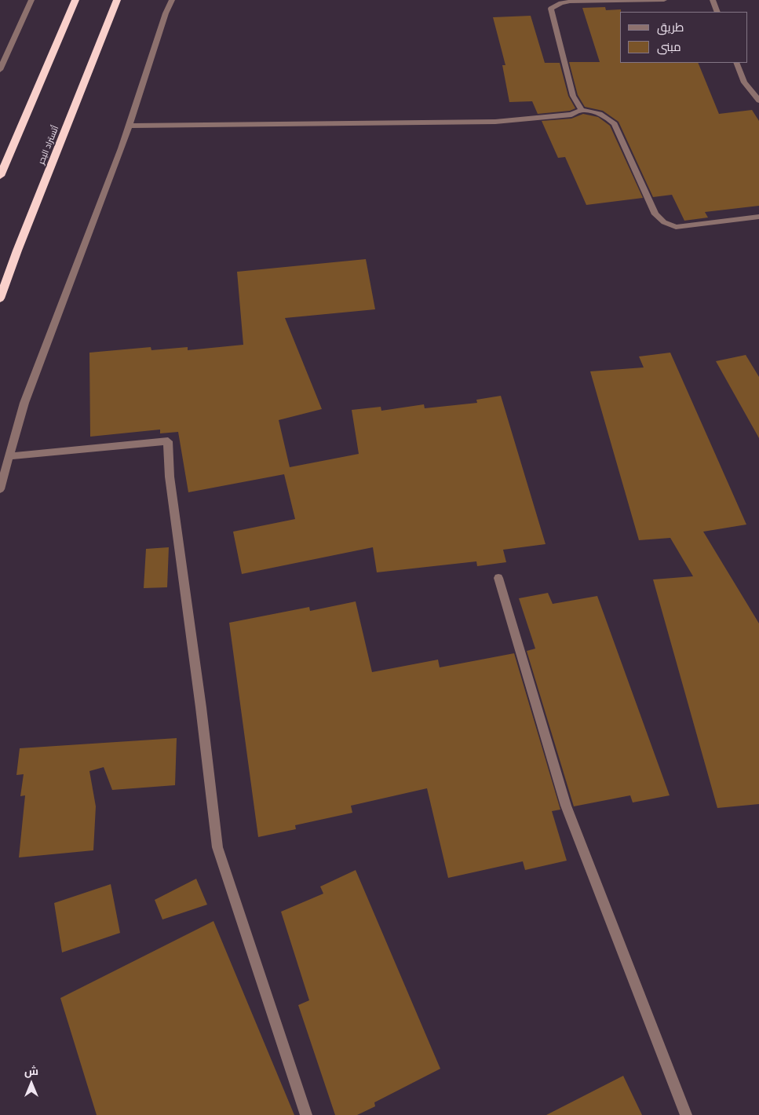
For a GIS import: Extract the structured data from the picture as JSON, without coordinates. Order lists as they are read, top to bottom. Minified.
{"streets":{"highway":["أتستراد البحر"]},"legend":["طريق","مبنى"],"north":"top"}
